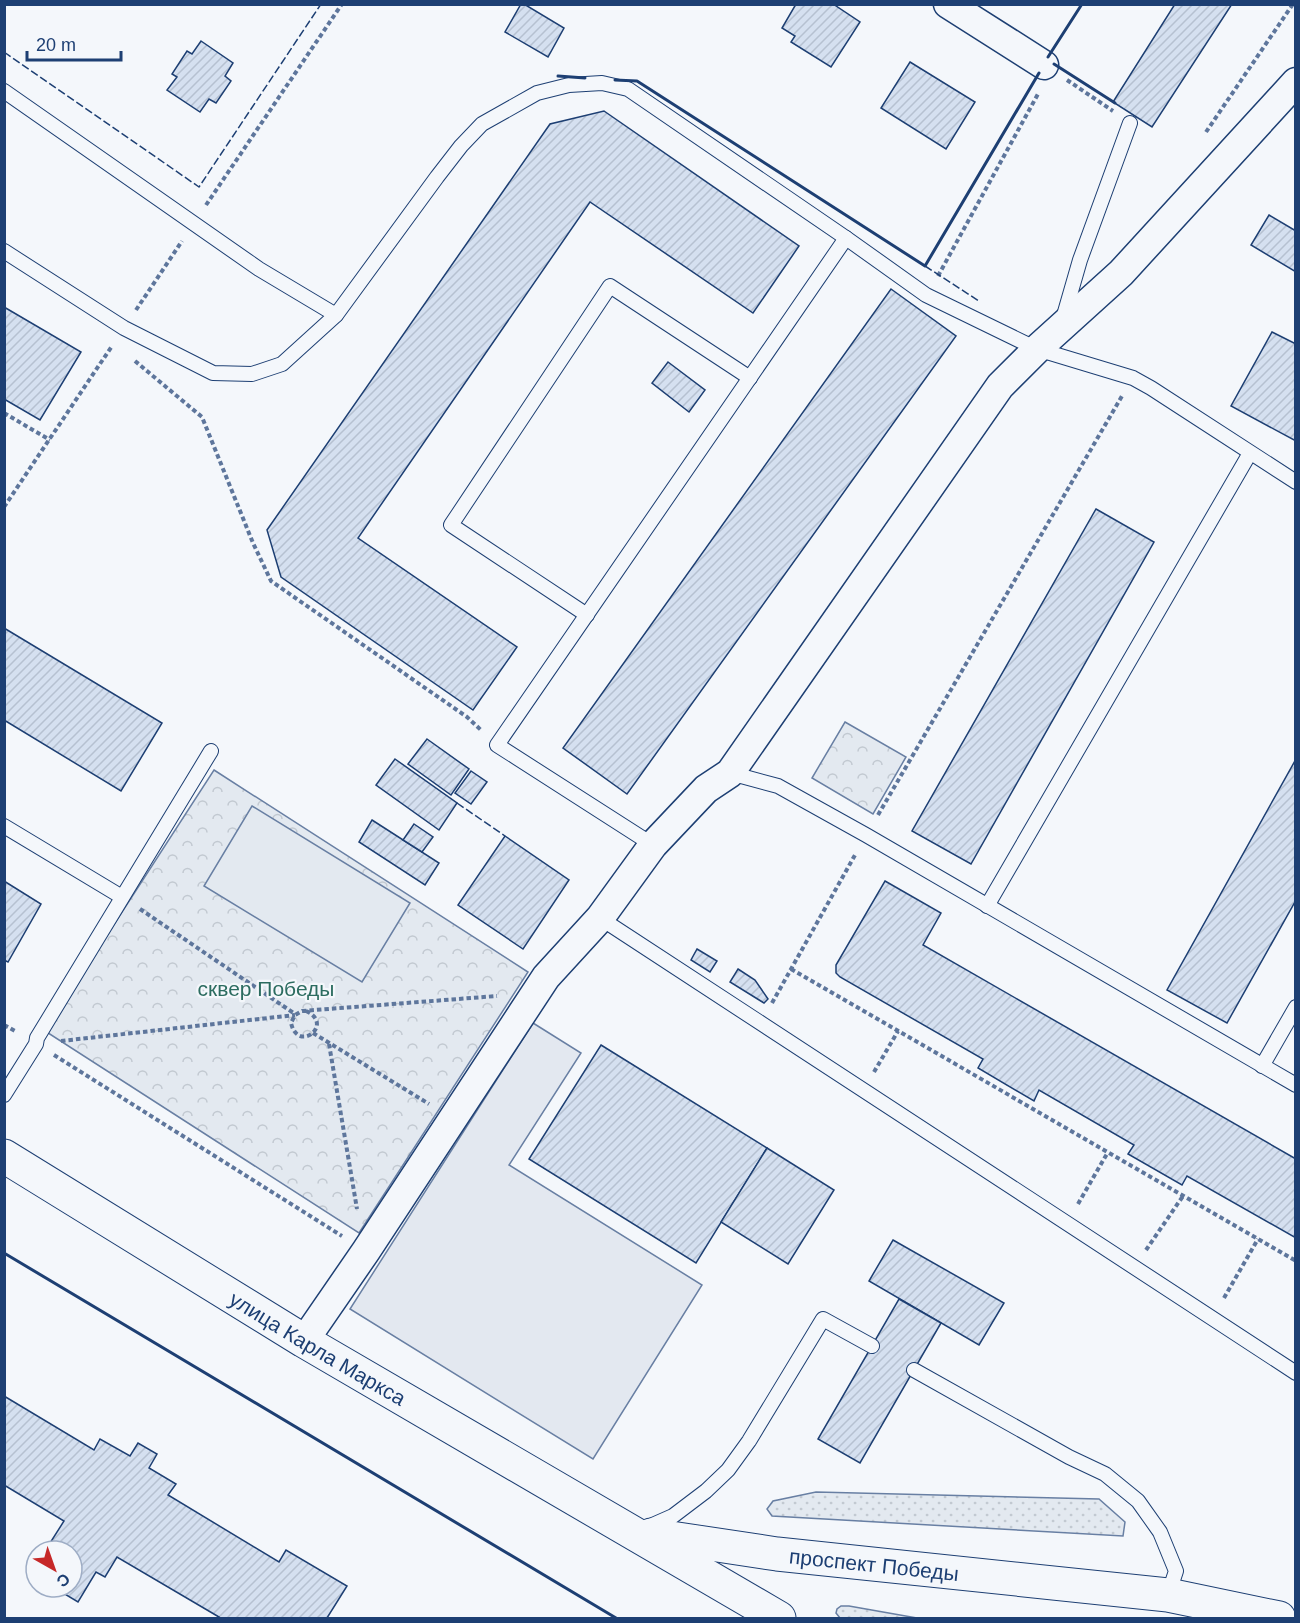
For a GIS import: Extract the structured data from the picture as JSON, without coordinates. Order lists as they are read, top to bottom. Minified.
{"streets":{"main road":["улица Карла Маркса","проспект Победы"]},"crossings":[["улица Карла Маркса","проспект Победы"]],"parks":["сквер Победы"],"scale_bar":"20 m","north":"bottom right"}
